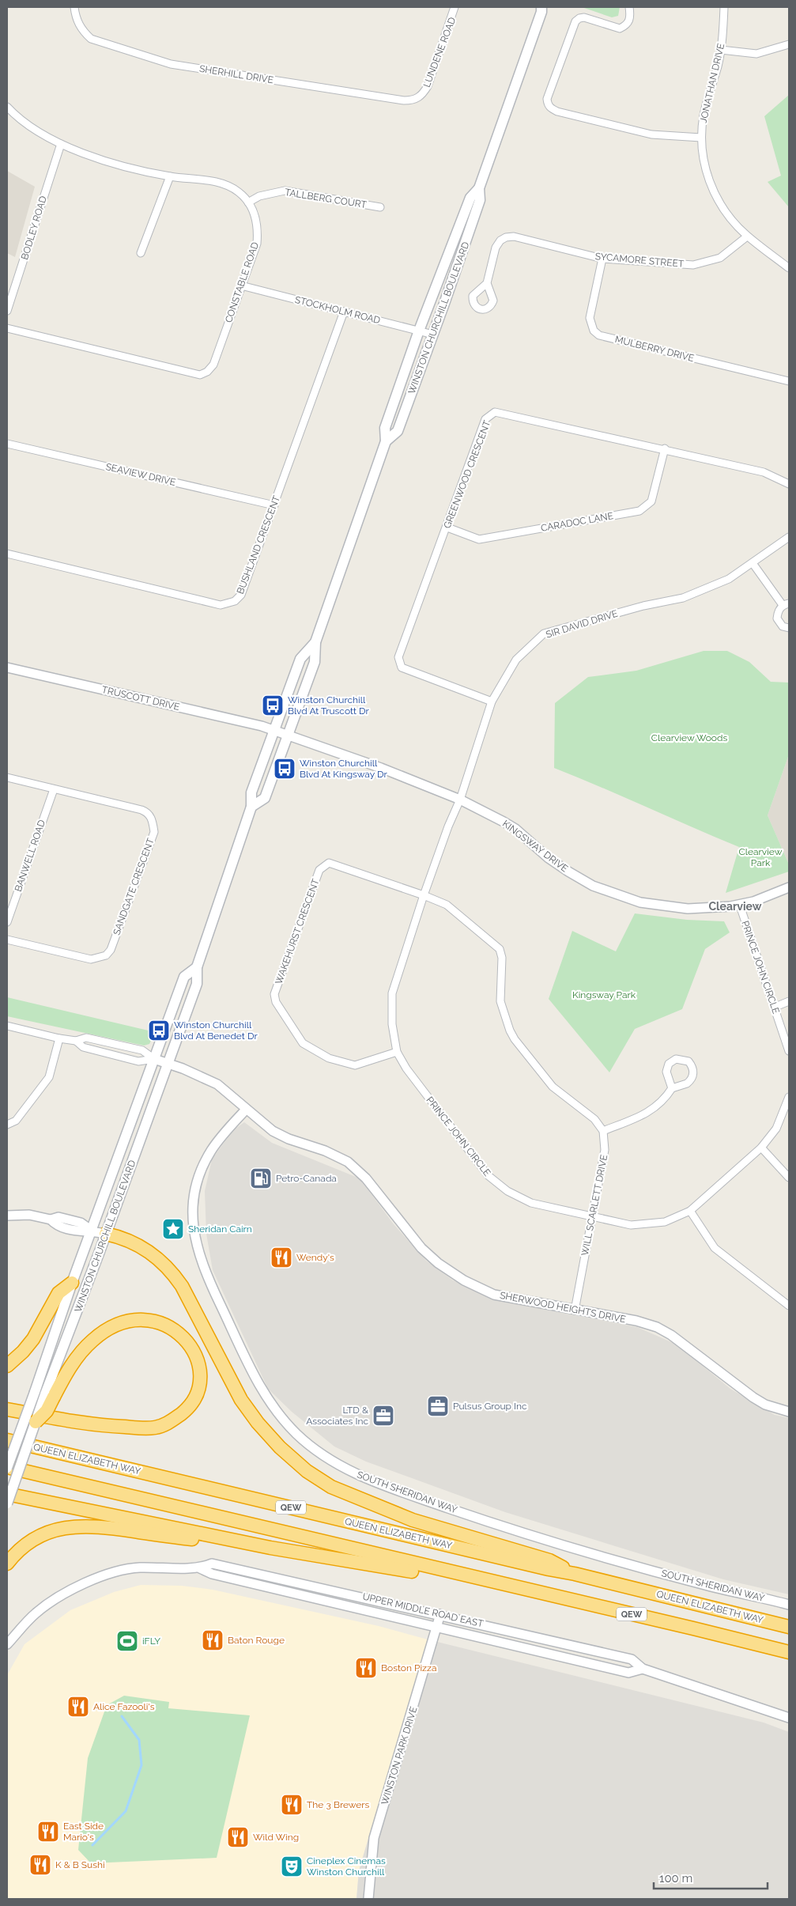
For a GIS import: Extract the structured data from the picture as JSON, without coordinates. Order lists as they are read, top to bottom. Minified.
{"streets":{"highway":["QUEEN ELIZABETH WAY","QEW"],"main road":["WINSTON CHURCHILL BOULEVARD"],"street":["LUNDENE ROAD","SHERHILL DRIVE","JONATHAN DRIVE","TALLBERG COURT","BODLEY ROAD","SYCAMORE STREET","CONSTABLE ROAD","STOCKHOLM ROAD","MULBERRY DRIVE","SEAVIEW DRIVE","GREENWOOD CRESCENT","CARADOC LANE","BUSHLAND CRESCENT","SIR DAVID DRIVE","TRUSCOTT DRIVE","KINGSWAY DRIVE","BANWELL ROAD","SANDGATE CRESCENT","WAKEHURST CRESCENT","PRINCE JOHN CIRCLE","WILL SCARLETT DRIVE","SHERWOOD HEIGHTS DRIVE","SOUTH SHERIDAN WAY","UPPER MIDDLE ROAD EAST","WINSTON PARK DRIVE"]},"crossings":[["LUNDENE ROAD","SHERHILL DRIVE"],["JONATHAN DRIVE","SYCAMORE STREET"],["TALLBERG COURT","CONSTABLE ROAD"],["BODLEY ROAD","CONSTABLE ROAD"],["SYCAMORE STREET","MULBERRY DRIVE"],["CONSTABLE ROAD","STOCKHOLM ROAD"],["STOCKHOLM ROAD","WINSTON CHURCHILL BOULEVARD"],["STOCKHOLM ROAD","BUSHLAND CRESCENT"],["WINSTON CHURCHILL BOULEVARD","TRUSCOTT DRIVE"],["WINSTON CHURCHILL BOULEVARD","KINGSWAY DRIVE"],["WINSTON CHURCHILL BOULEVARD","SHERWOOD HEIGHTS DRIVE"],["WINSTON CHURCHILL BOULEVARD","QEW"],["SEAVIEW DRIVE","BUSHLAND CRESCENT"],["GREENWOOD CRESCENT","CARADOC LANE"],["GREENWOOD CRESCENT","SIR DAVID DRIVE"],["SIR DAVID DRIVE","KINGSWAY DRIVE"],["SIR DAVID DRIVE","PRINCE JOHN CIRCLE"],["TRUSCOTT DRIVE","KINGSWAY DRIVE"],["KINGSWAY DRIVE","PRINCE JOHN CIRCLE"],["BANWELL ROAD","SANDGATE CRESCENT"],["WAKEHURST CRESCENT","PRINCE JOHN CIRCLE"],["PRINCE JOHN CIRCLE","WILL SCARLETT DRIVE"],["WILL SCARLETT DRIVE","SHERWOOD HEIGHTS DRIVE"],["SHERWOOD HEIGHTS DRIVE","SOUTH SHERIDAN WAY"],["UPPER MIDDLE ROAD EAST","WINSTON PARK DRIVE"]],"districts":["Clearview"],"parks":["Clearview Woods","Clearview Park","Kingsway Park"],"places":{"bus stop":["Winston Churchill Blvd At Truscott Dr","Winston Churchill Blvd At Kingsway Dr","Winston Churchill Blvd At Benedet Dr"],"fuel station":["Petro-Canada"],"place":["Sheridan Cairn"],"restaurant":["Wendy's","Baton Rouge","Boston Pizza","Alice Fazooli's","The 3 Brewers","East Side Mario's","Wild Wing","K & B Sushi"],"office":["Pulsus Group Inc","LTD & Associates Inc"],"sports":["iFLY"],"theatre":["Cineplex Cinemas Winston Churchill"]},"scale_bar":"100 m"}
